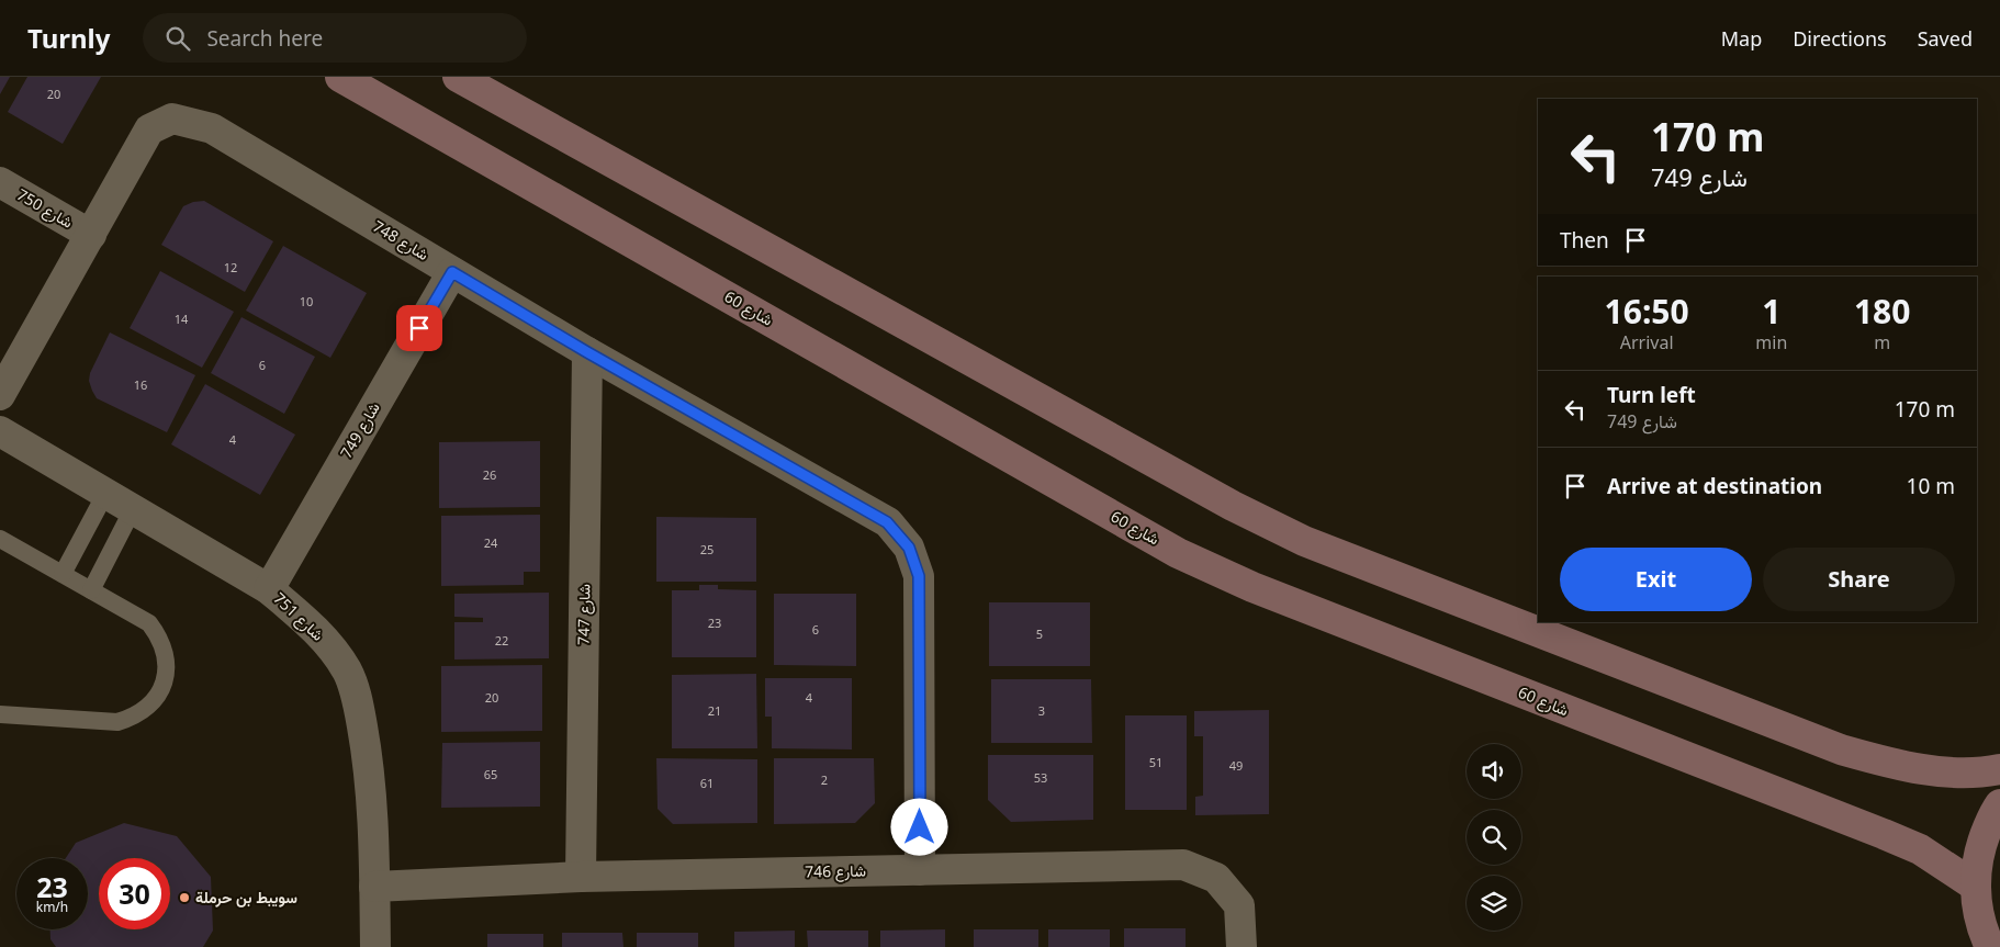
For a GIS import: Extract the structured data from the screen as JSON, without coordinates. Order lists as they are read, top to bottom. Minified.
{"streets":{"main road":["شارع 60"],"street":["شارع 750","شارع 748","شارع 749","شارع 747","شارع 751","شارع 746"]},"crossings":[["شارع 750","شارع 748"],["شارع 748","شارع 749"],["شارع 748","شارع 747"],["شارع 748","شارع 746"],["شارع 749","شارع 751"],["شارع 747","شارع 746"],["شارع 751","شارع 746"]],"places":["سويبط بن حرملة"],"house_numbers":["20","12","10","14","6","16","4","26","24","25","23","6","5","22","20","4","21","3","51","49","65","53","2","61"],"page":{"header":"Turnly","search":"Search here","nav":["Map","Directions","Saved"],"turn":["170 m","شارع 749"],"then":"Then","eta":["16:50","Arrival","1","min","180","m"],"list":[{"name":"Turn left","note":"شارع 749","value":"170 m"},{"name":"Arrive at destination","value":"10 m"}],"buttons":["Exit","Share"],"speed":"23 km/h","limit":"30"}}
